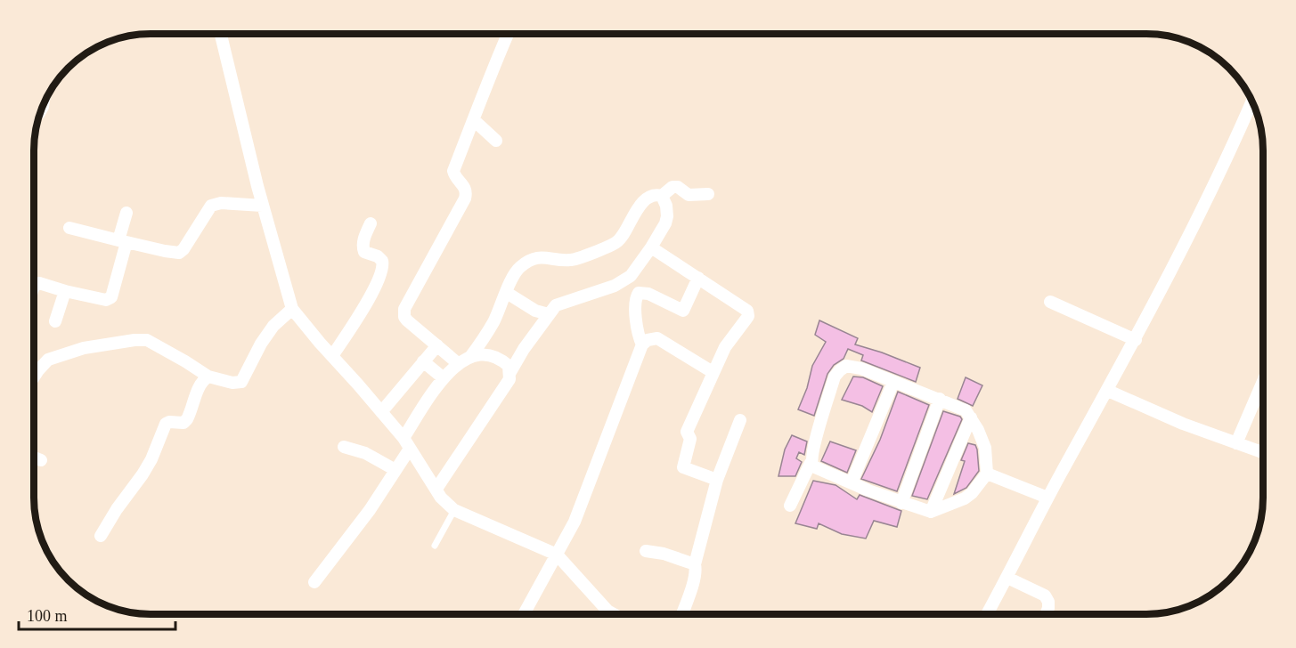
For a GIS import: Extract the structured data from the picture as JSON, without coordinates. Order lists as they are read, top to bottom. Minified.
{"scale_bar":"100 m"}
